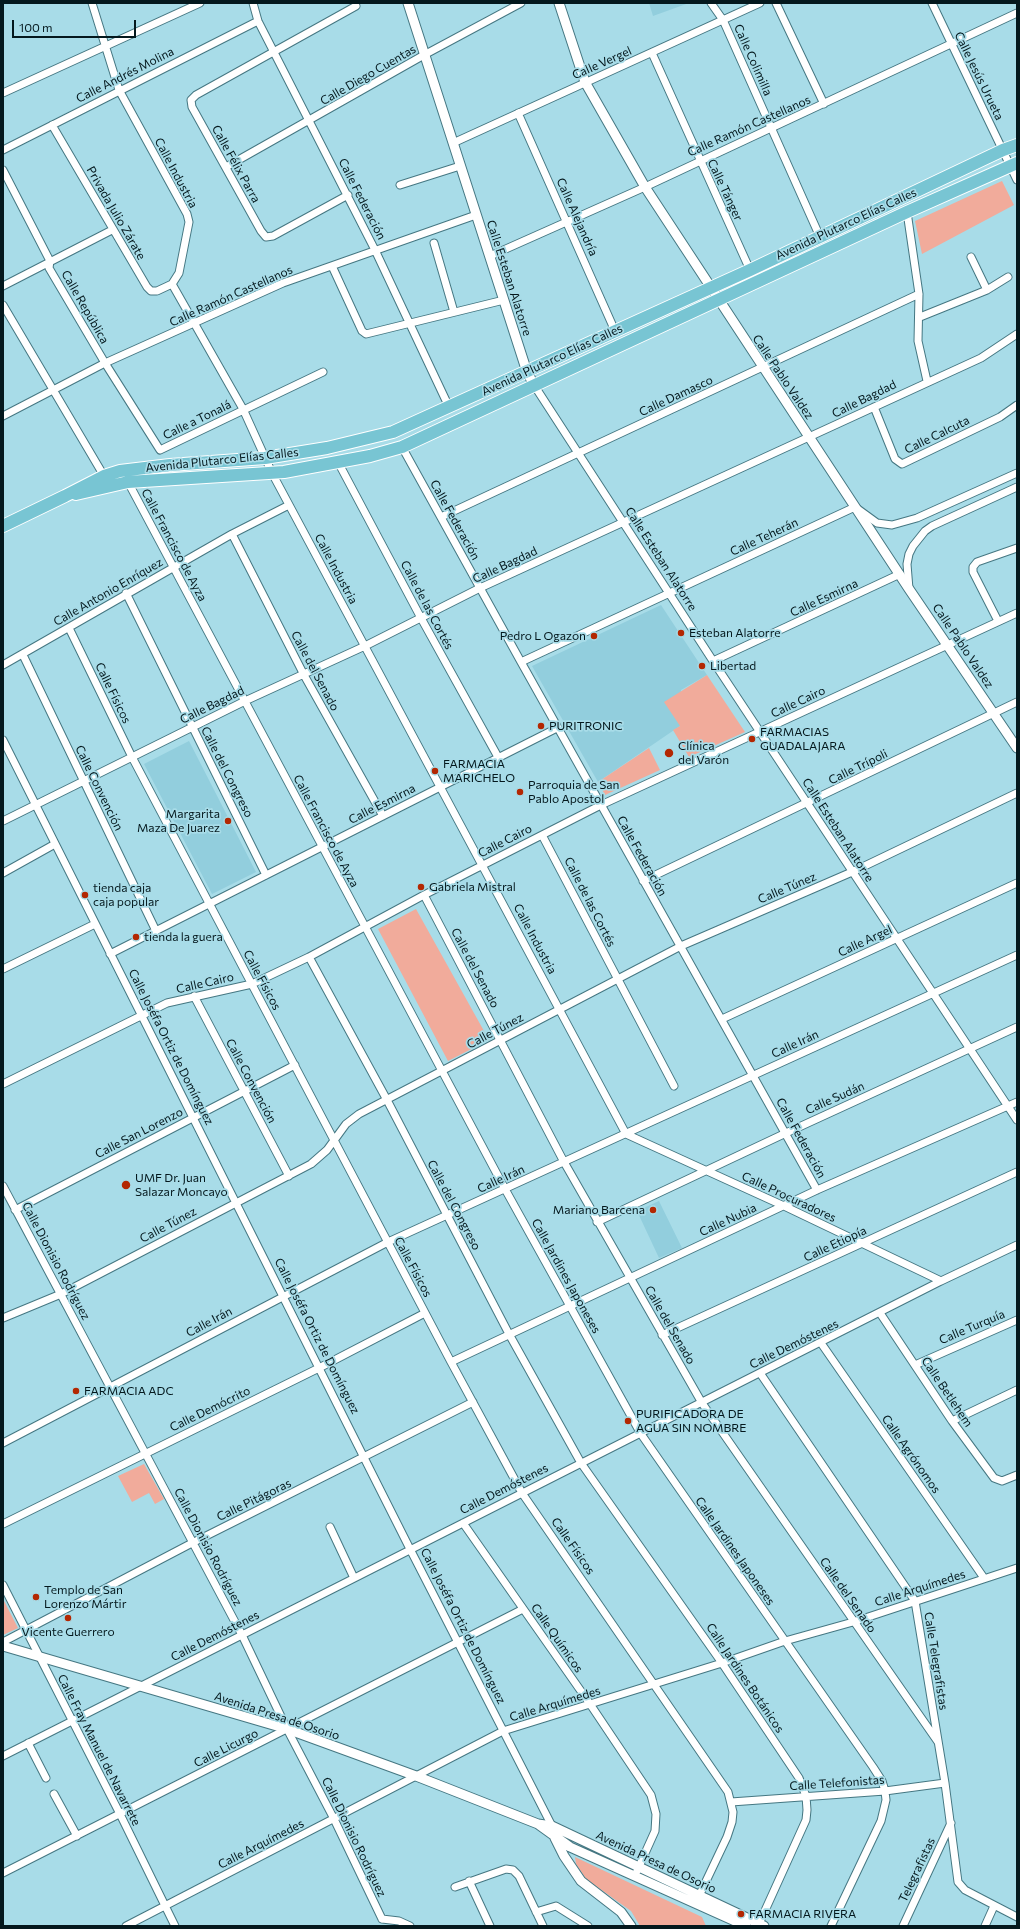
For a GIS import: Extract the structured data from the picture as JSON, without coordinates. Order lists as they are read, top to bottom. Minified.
{"streets":{"main road":["Avenida Plutarco Elías Calles"],"street":["Calle Colimilla","Calle Vergel","Calle Andrés Molina","Calle Diego Cuentas","Calle Jesús Urueta","Calle Ramón Castellanos","Calle Félix Parra","Calle Industria","Calle Tánger","Calle Federación","Privada Julio Zárate","Calle Alejandría","Calle Esteban Alatorre","Calle República","Calle Pablo Valdez","Calle Damasco","Calle Bagdad","Calle a Tonalá","Calle Calcuta","Calle Teherán","Calle Francisco de Ayza","Calle Antonio Enríquez","Calle Esmirna","Calle de las Cortés","Calle del Senado","Calle Físicos","Calle Cairo","Calle Trípoli","Calle del Congreso","Calle Convención","Calle Túnez","Calle Argel","Calle Irán","Calle Joséfa Ortiz de Domínguez","Calle Sudán","Calle San Lorenzo","Calle Procuradores","Calle Nubia","Calle Etiopía","Calle Dionisio Rodríguez","Calle Jardines Japoneses","Calle Turquía","Calle Demóstenes","Calle Betlehem","Calle Demócrito","Calle Agrónomos","Calle Pitágoras","Calle Arquímedes","Calle Químicos","Calle Telegrafistas","Calle Jardines Botánicos","Avenida Presa de Osorio","Calle Licurgo","Calle Fray Manuel de Navarrete","Calle Telefonistas","Telegrafistas"]},"crossings":[["Calle Colimilla","Calle Vergel"],["Calle Colimilla","Calle Ramón Castellanos"],["Calle Colimilla","Avenida Plutarco Elías Calles"],["Calle Vergel","Calle Tánger"],["Calle Vergel","Calle Alejandría"],["Calle Vergel","Calle Esteban Alatorre"],["Calle Vergel","Calle Pablo Valdez"],["Calle Andrés Molina","Calle Industria"],["Calle Andrés Molina","Calle Federación"],["Calle Andrés Molina","Privada Julio Zárate"],["Calle Diego Cuentas","Calle Félix Parra"],["Calle Diego Cuentas","Calle Federación"],["Calle Diego Cuentas","Calle Esteban Alatorre"],["Calle Jesús Urueta","Calle Ramón Castellanos"],["Calle Jesús Urueta","Avenida Plutarco Elías Calles"],["Calle Ramón Castellanos","Calle Industria"],["Calle Ramón Castellanos","Calle Tánger"],["Calle Ramón Castellanos","Calle Federación"],["Calle Ramón Castellanos","Calle Alejandría"],["Calle Ramón Castellanos","Calle Esteban Alatorre"],["Calle Ramón Castellanos","Calle República"],["Calle Ramón Castellanos","Calle Pablo Valdez"],["Calle Félix Parra","Calle Federación"],["Calle Industria","Privada Julio Zárate"],["Calle Industria","Avenida Plutarco Elías Calles"],["Calle Industria","Calle Bagdad"],["Calle Industria","Calle a Tonalá"],["Calle Industria","Calle Antonio Enríquez"],["Calle Industria","Calle Esmirna"],["Calle Industria","Calle Cairo"],["Calle Industria","Calle Túnez"],["Calle Industria","Calle Irán"],["Calle Industria","Calle Procuradores"],["Calle Tánger","Avenida Plutarco Elías Calles"],["Calle Federación","Avenida Plutarco Elías Calles"],["Calle Federación","Calle Damasco"],["Calle Federación","Calle Bagdad"],["Calle Federación","Calle Teherán"],["Calle Federación","Calle Esmirna"],["Calle Federación","Calle Cairo"],["Calle Federación","Calle Trípoli"],["Calle Federación","Calle Túnez"],["Calle Federación","Calle Argel"],["Calle Federación","Calle Irán"],["Calle Federación","Calle Sudán"],["Calle Federación","Calle Nubia"],["Calle Alejandría","Avenida Plutarco Elías Calles"],["Avenida Plutarco Elías Calles","Calle Esteban Alatorre"],["Avenida Plutarco Elías Calles","Calle Pablo Valdez"],["Avenida Plutarco Elías Calles","Calle Francisco de Ayza"],["Avenida Plutarco Elías Calles","Calle de las Cortés"],["Calle Esteban Alatorre","Calle Damasco"],["Calle Esteban Alatorre","Calle Bagdad"],["Calle Esteban Alatorre","Calle Teherán"],["Calle Esteban Alatorre","Calle Esmirna"],["Calle Esteban Alatorre","Calle Cairo"],["Calle Esteban Alatorre","Calle Trípoli"],["Calle Esteban Alatorre","Calle Túnez"],["Calle Esteban Alatorre","Calle Argel"],["Calle Esteban Alatorre","Calle Irán"],["Calle Esteban Alatorre","Calle Sudán"],["Calle Esteban Alatorre","Calle Nubia"],["Calle República","Calle a Tonalá"],["Calle Pablo Valdez","Calle Damasco"],["Calle Pablo Valdez","Calle Bagdad"],["Calle Pablo Valdez","Calle Teherán"],["Calle Pablo Valdez","Calle Esmirna"],["Calle Pablo Valdez","Calle Cairo"],["Calle Pablo Valdez","Calle Trípoli"],["Calle Bagdad","Calle Calcuta"],["Calle Bagdad","Calle Francisco de Ayza"],["Calle Bagdad","Calle de las Cortés"],["Calle Bagdad","Calle del Senado"],["Calle Bagdad","Calle Físicos"],["Calle Bagdad","Calle del Congreso"],["Calle Bagdad","Calle Convención"],["Calle Bagdad","Calle Joséfa Ortiz de Domínguez"],["Calle Francisco de Ayza","Calle Antonio Enríquez"],["Calle Francisco de Ayza","Calle Esmirna"],["Calle Francisco de Ayza","Calle Cairo"],["Calle Francisco de Ayza","Calle Túnez"],["Calle Francisco de Ayza","Calle Irán"],["Calle Francisco de Ayza","Calle Jardines Japoneses"],["Calle Antonio Enríquez","Calle del Senado"],["Calle Antonio Enríquez","Calle Físicos"],["Calle Antonio Enríquez","Calle del Congreso"],["Calle Antonio Enríquez","Calle Convención"],["Calle Esmirna","Calle de las Cortés"],["Calle Esmirna","Calle del Senado"],["Calle Esmirna","Calle Físicos"],["Calle Esmirna","Calle del Congreso"],["Calle Esmirna","Calle Convención"],["Calle Esmirna","Calle Joséfa Ortiz de Domínguez"],["Calle de las Cortés","Calle Cairo"],["Calle de las Cortés","Calle Túnez"],["Calle del Senado","Calle Cairo"],["Calle del Senado","Calle Túnez"],["Calle del Senado","Calle Irán"],["Calle del Senado","Calle Sudán"],["Calle del Senado","Calle Nubia"],["Calle del Senado","Calle Etiopía"],["Calle del Senado","Calle Demóstenes"],["Calle del Senado","Calle Arquímedes"],["Calle del Senado","Calle Telegrafistas"],["Calle Físicos","Calle Cairo"],["Calle Físicos","Calle Túnez"],["Calle Físicos","Calle Irán"],["Calle Físicos","Calle San Lorenzo"],["Calle Físicos","Calle Nubia"],["Calle Físicos","Calle Demóstenes"],["Calle Físicos","Calle Demócrito"],["Calle Físicos","Calle Pitágoras"],["Calle Físicos","Calle Arquímedes"],["Calle Físicos","Avenida Presa de Osorio"],["Calle Físicos","Calle Telefonistas"],["Calle Cairo","Calle del Congreso"],["Calle Cairo","Calle Convención"],["Calle Cairo","Calle Joséfa Ortiz de Domínguez"],["Calle del Congreso","Calle Túnez"],["Calle del Congreso","Calle Irán"],["Calle del Congreso","Calle Nubia"],["Calle del Congreso","Calle Demóstenes"],["Calle del Congreso","Calle Jardines Botánicos"],["Calle Convención","Calle Túnez"],["Calle Convención","Calle San Lorenzo"],["Calle Túnez","Calle Joséfa Ortiz de Domínguez"],["Calle Túnez","Calle Dionisio Rodríguez"],["Calle Irán","Calle Joséfa Ortiz de Domínguez"],["Calle Irán","Calle Procuradores"],["Calle Irán","Calle Dionisio Rodríguez"],["Calle Irán","Calle Jardines Japoneses"],["Calle Joséfa Ortiz de Domínguez","Calle San Lorenzo"],["Calle Joséfa Ortiz de Domínguez","Calle Demóstenes"],["Calle Joséfa Ortiz de Domínguez","Calle Demócrito"],["Calle Joséfa Ortiz de Domínguez","Calle Pitágoras"],["Calle Joséfa Ortiz de Domínguez","Calle Arquímedes"],["Calle Joséfa Ortiz de Domínguez","Avenida Presa de Osorio"],["Calle Joséfa Ortiz de Domínguez","Calle Licurgo"],["Calle Sudán","Calle Procuradores"],["Calle San Lorenzo","Calle Dionisio Rodríguez"],["Calle Procuradores","Calle Nubia"],["Calle Procuradores","Calle Etiopía"],["Calle Procuradores","Calle Demóstenes"],["Calle Nubia","Calle Jardines Japoneses"],["Calle Dionisio Rodríguez","Calle Demóstenes"],["Calle Dionisio Rodríguez","Calle Demócrito"],["Calle Dionisio Rodríguez","Calle Pitágoras"],["Calle Dionisio Rodríguez","Calle Arquímedes"],["Calle Dionisio Rodríguez","Avenida Presa de Osorio"],["Calle Dionisio Rodríguez","Calle Licurgo"],["Calle Jardines Japoneses","Calle Demóstenes"],["Calle Jardines Japoneses","Calle Arquímedes"],["Calle Jardines Japoneses","Calle Telefonistas"],["Calle Turquía","Calle Betlehem"],["Calle Demóstenes","Calle Betlehem"],["Calle Demóstenes","Calle Agrónomos"],["Calle Demóstenes","Calle Químicos"],["Calle Demóstenes","Calle Telegrafistas"],["Calle Demóstenes","Calle Jardines Botánicos"],["Calle Demóstenes","Avenida Presa de Osorio"],["Calle Demóstenes","Calle Fray Manuel de Navarrete"],["Calle Agrónomos","Calle Arquímedes"],["Calle Pitágoras","Calle Fray Manuel de Navarrete"],["Calle Arquímedes","Calle Químicos"],["Calle Arquímedes","Calle Telegrafistas"],["Calle Arquímedes","Calle Jardines Botánicos"],["Calle Arquímedes","Avenida Presa de Osorio"],["Calle Arquímedes","Calle Fray Manuel de Navarrete"],["Calle Químicos","Avenida Presa de Osorio"],["Calle Químicos","Calle Licurgo"],["Calle Telegrafistas","Calle Telefonistas"],["Calle Telegrafistas","Telegrafistas"],["Calle Jardines Botánicos","Avenida Presa de Osorio"],["Calle Jardines Botánicos","Calle Telefonistas"],["Avenida Presa de Osorio","Calle Licurgo"],["Avenida Presa de Osorio","Calle Fray Manuel de Navarrete"],["Calle Licurgo","Calle Fray Manuel de Navarrete"]],"places":["Esteban Alatorre","Pedro L Ogazon","Libertad","PURITRONIC","FARMACIAS GUADALAJARA","Clínica del Varón","FARMACIA MARICHELO","Parroquia de San Pablo Apostol","Margarita Maza De Juarez","Gabriela Mistral","tienda caja caja popular","tienda la guera","UMF Dr. Juan Salazar Moncayo","Mariano Barcena","FARMACIA ADC","PURIFICADORA DE AGUA SIN NOMBRE","Templo de San Lorenzo Mártir","Vicente Guerrero","FARMACIA RIVERA"],"scale_bar":"100 m"}
